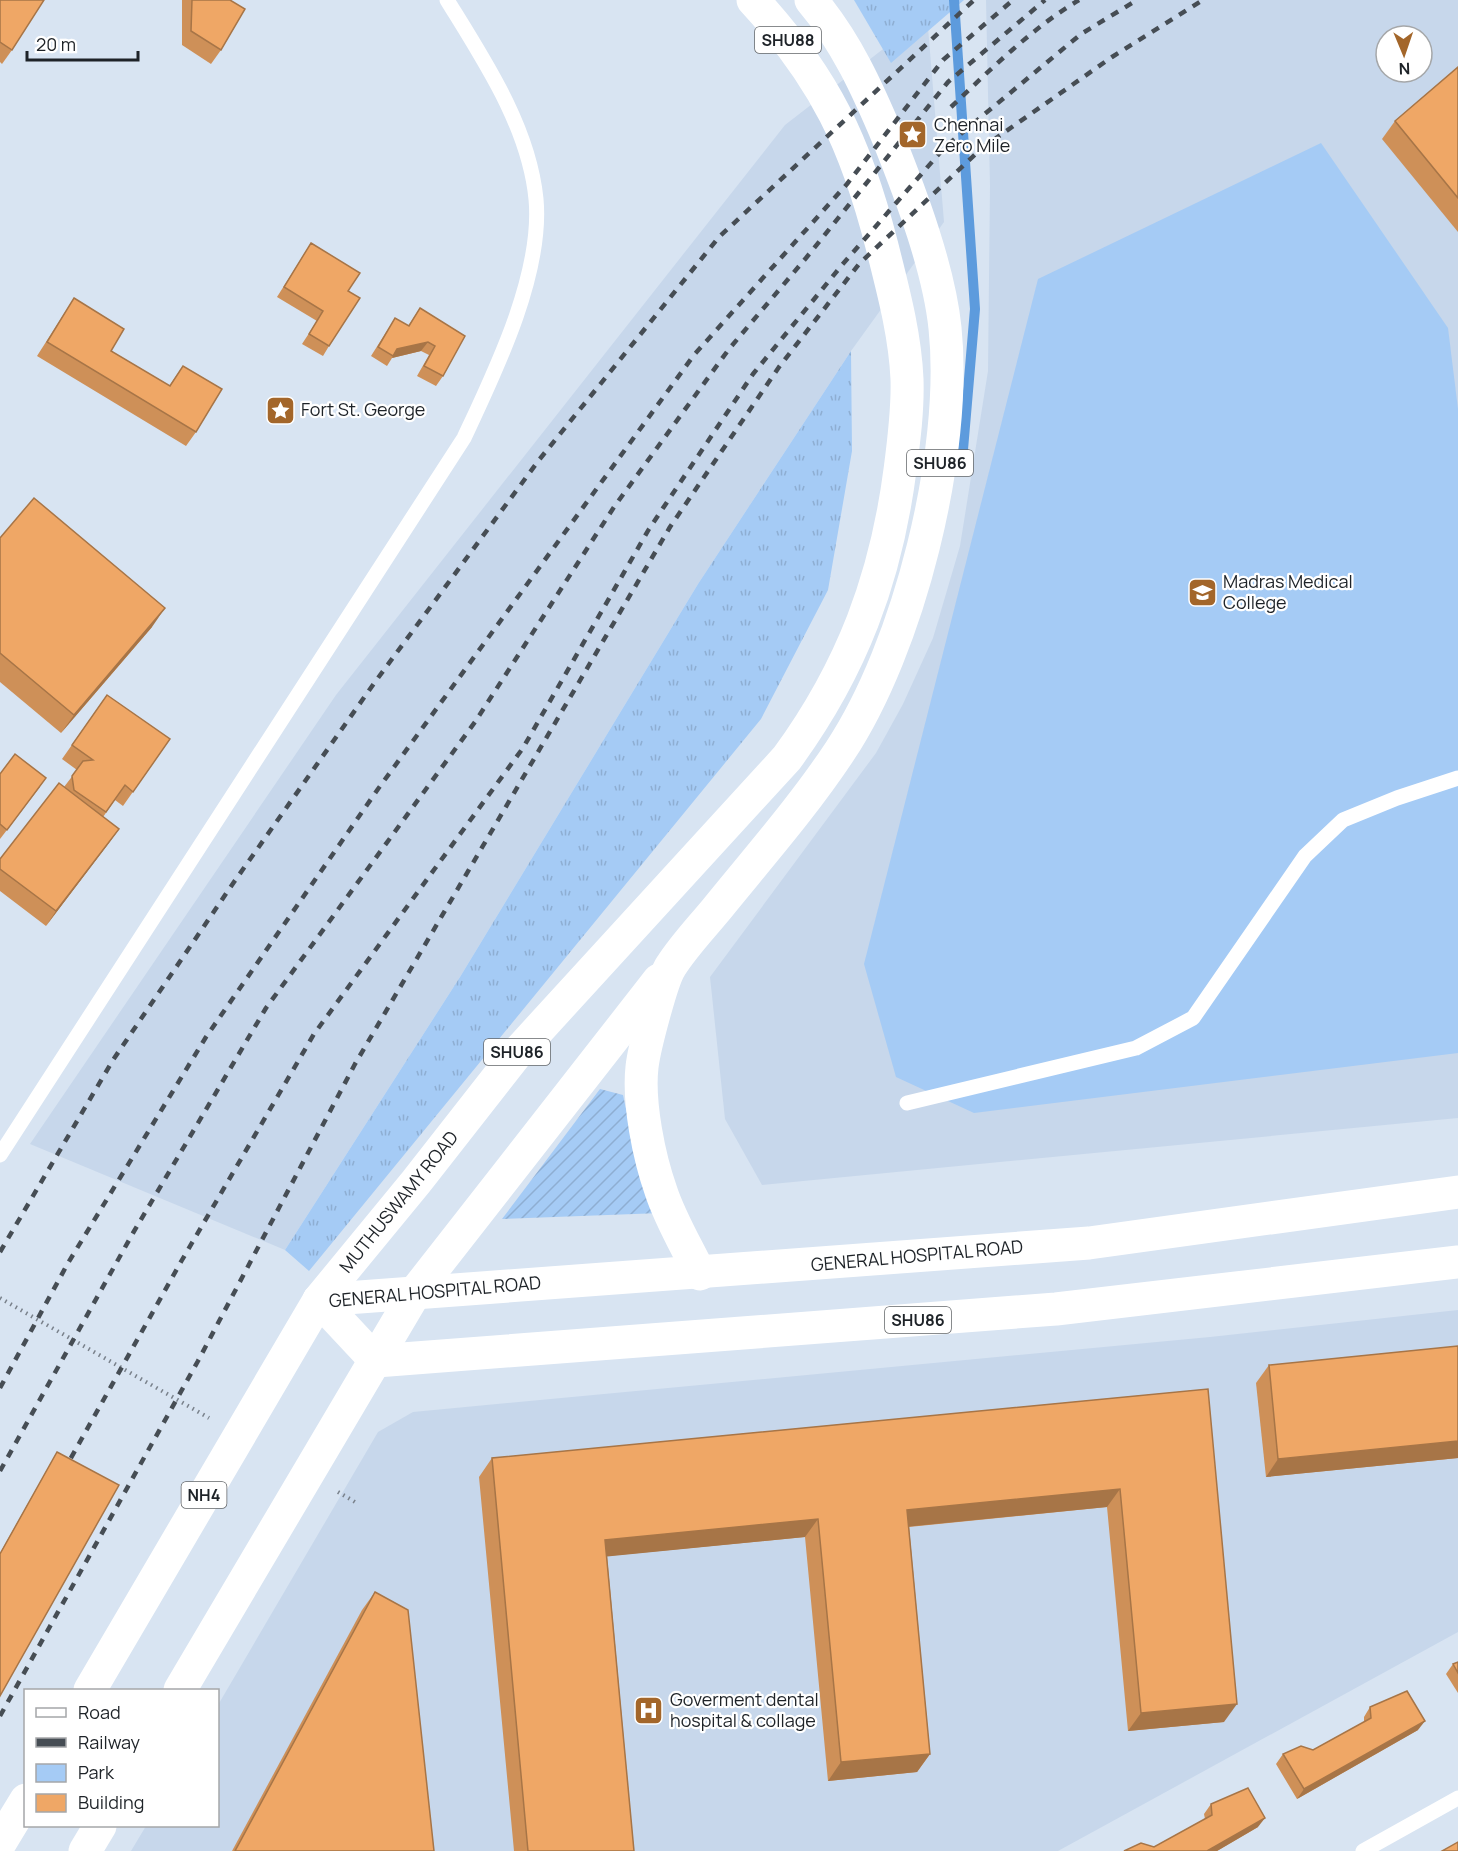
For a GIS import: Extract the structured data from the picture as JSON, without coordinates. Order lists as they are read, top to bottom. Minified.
{"streets":{"main road":["SHU88","SHU86","MUTHUSWAMY ROAD","GENERAL HOSPITAL ROAD","NH4"]},"crossings":[["SHU88","SHU86"],["SHU88","MUTHUSWAMY ROAD"],["SHU86","GENERAL HOSPITAL ROAD"],["MUTHUSWAMY ROAD","GENERAL HOSPITAL ROAD"]],"places":{"place":["Chennai Zero Mile","Fort St. George"],"school or university":["Madras Medical College"],"hospital":["Goverment dental hospital & collage"]},"legend":["Road","Railway","Park","Building"],"scale_bar":"20 m","north":"bottom"}
